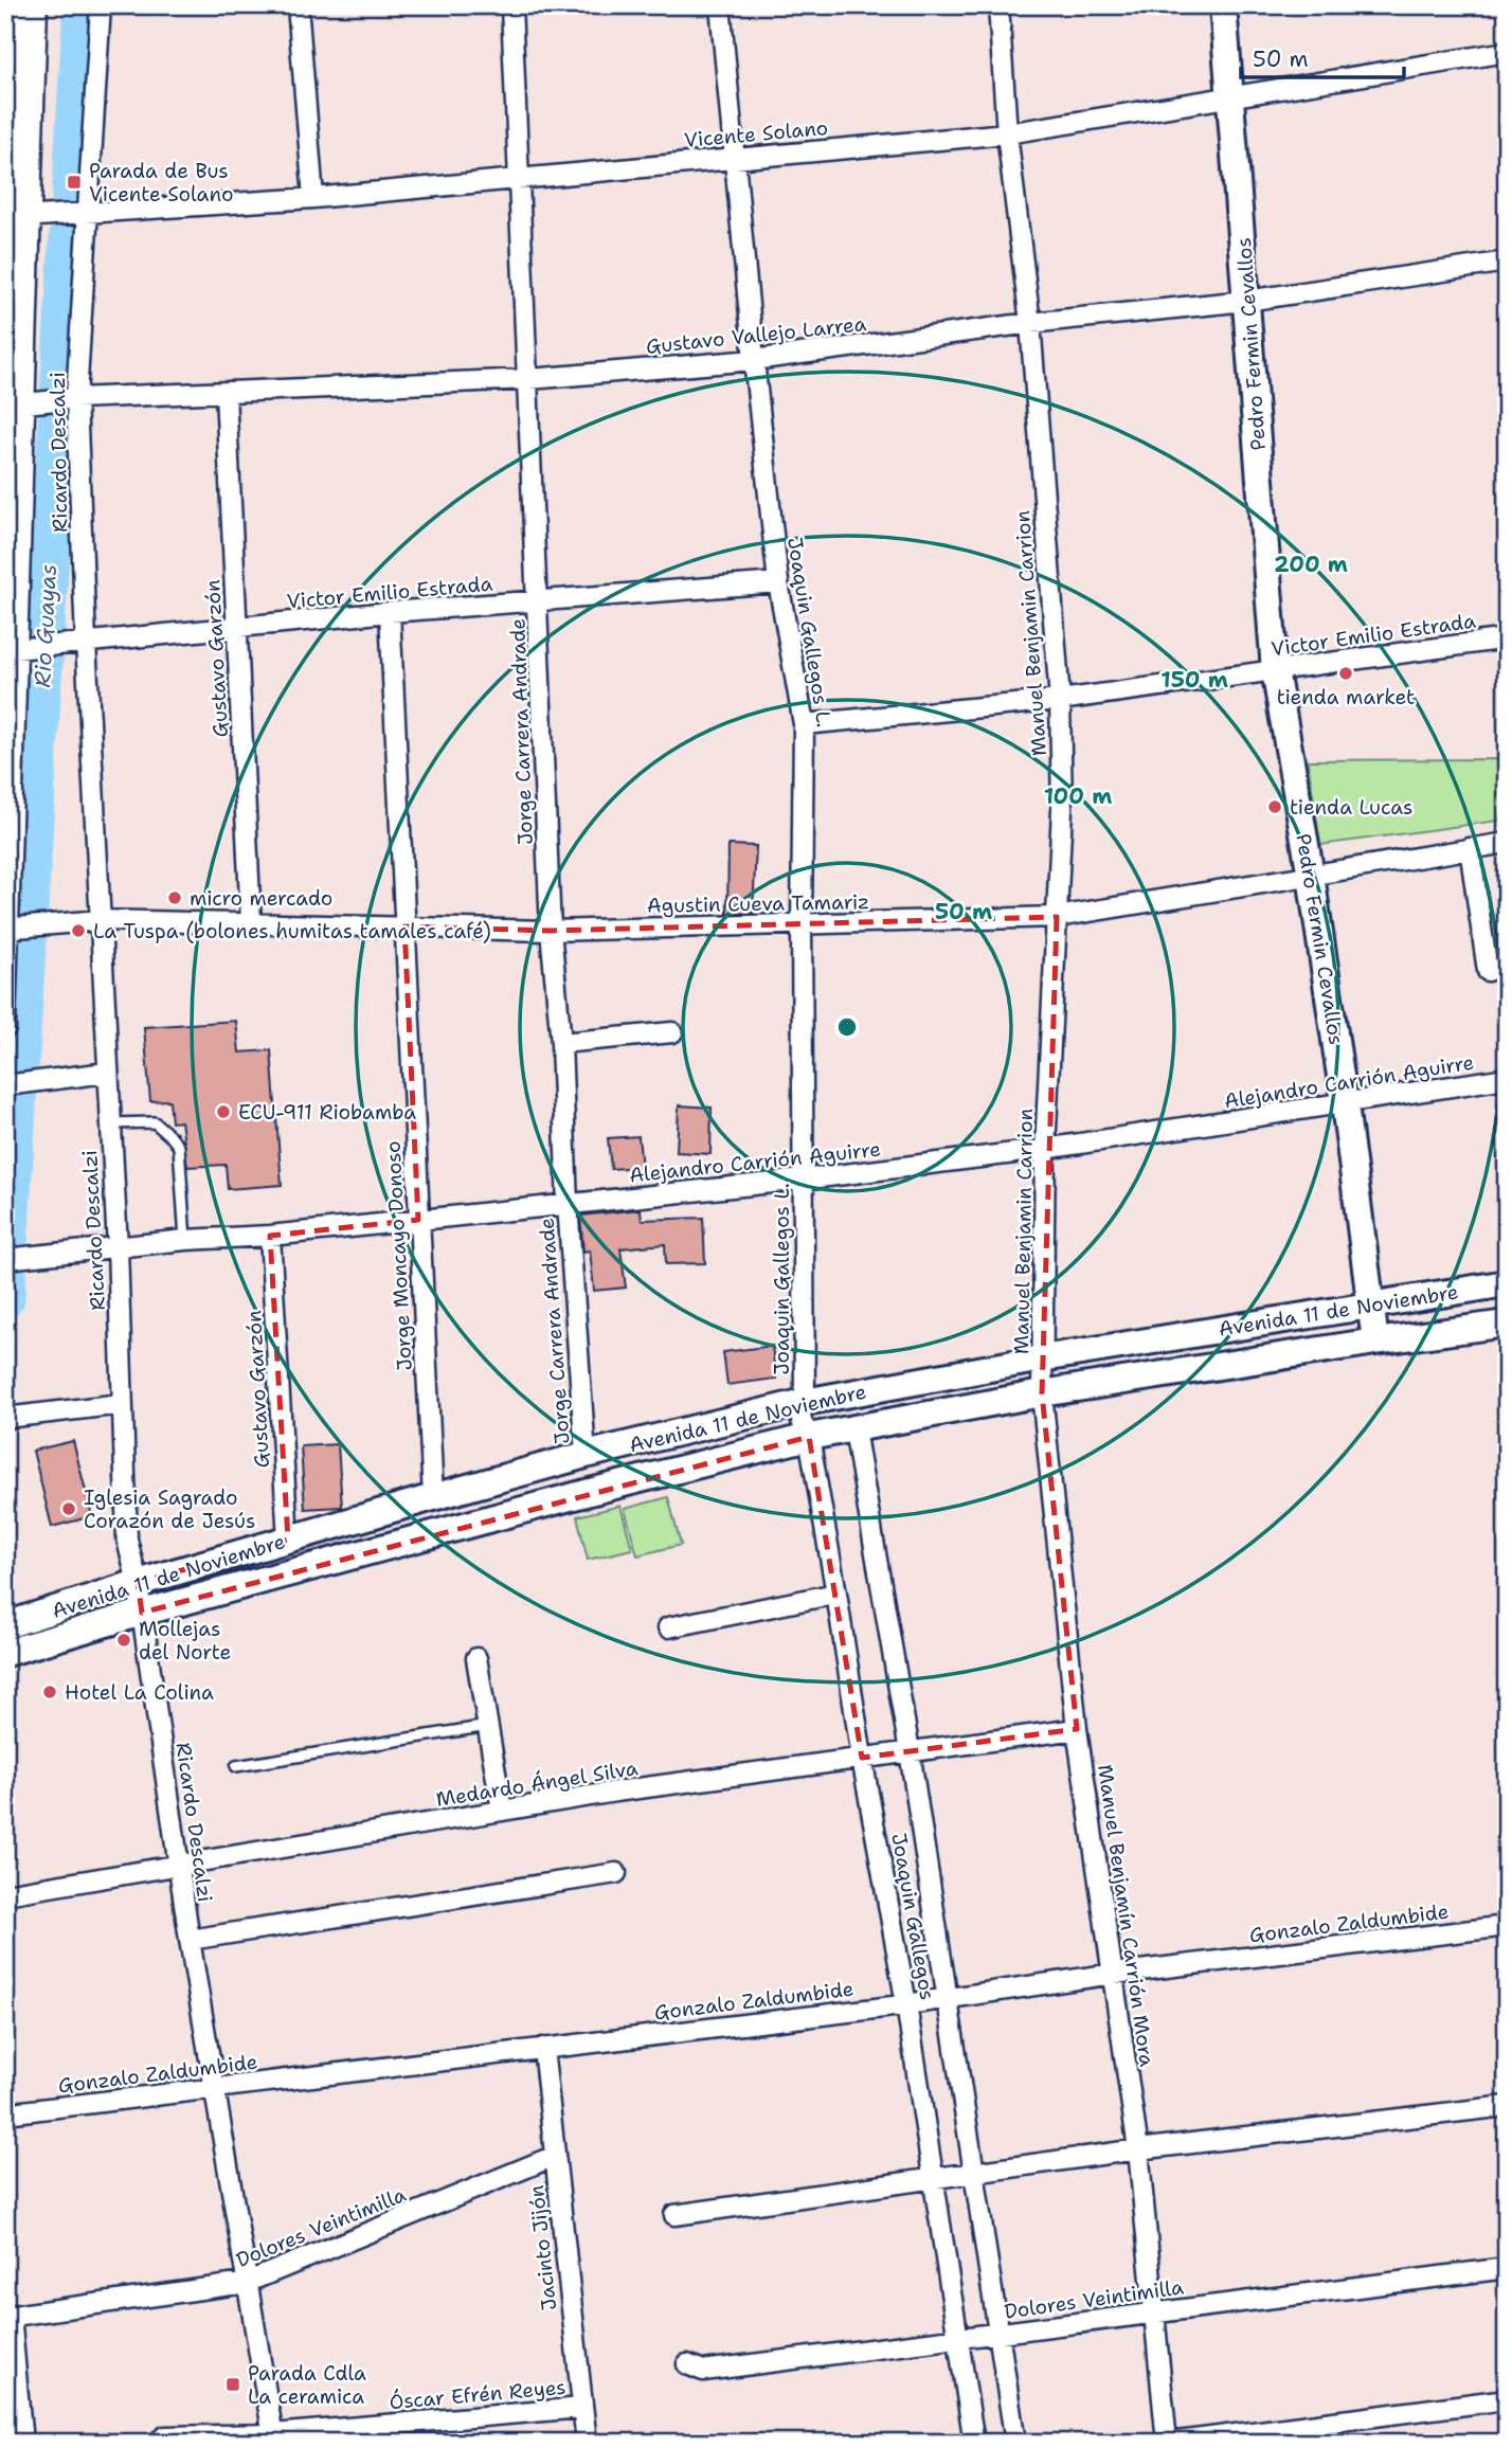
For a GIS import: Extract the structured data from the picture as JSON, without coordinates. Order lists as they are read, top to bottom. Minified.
{"streets":{"street":["Vicente Solano","Gustavo Vallejo Larrea","Pedro Fermin Cevallos","Ricardo Descalzi","Victor Emilio Estrada","Joaquin Gallegos L.","Manuel Benjamin Carrion","Gustavo Garzón","Jorge Carrera Andrade","Agustin Cueva Tamariz","Alejandro Carrión Aguirre","Jorge Moncayo Donoso","Avenida 11 de Noviembre","Medardo Ángel Silva","Manuel Benjamín Carrión Mora","Joaquin Gallegos","Gonzalo Zaldumbide","Dolores Veintimilla","Jacinto Jijón","Óscar Efrén Reyes"]},"crossings":[["Vicente Solano","Pedro Fermin Cevallos"],["Vicente Solano","Ricardo Descalzi"],["Vicente Solano","Joaquin Gallegos L."],["Vicente Solano","Manuel Benjamin Carrion"],["Vicente Solano","Jorge Carrera Andrade"],["Gustavo Vallejo Larrea","Pedro Fermin Cevallos"],["Gustavo Vallejo Larrea","Ricardo Descalzi"],["Gustavo Vallejo Larrea","Joaquin Gallegos L."],["Gustavo Vallejo Larrea","Manuel Benjamin Carrion"],["Gustavo Vallejo Larrea","Gustavo Garzón"],["Gustavo Vallejo Larrea","Jorge Carrera Andrade"],["Pedro Fermin Cevallos","Victor Emilio Estrada"],["Pedro Fermin Cevallos","Agustin Cueva Tamariz"],["Pedro Fermin Cevallos","Alejandro Carrión Aguirre"],["Pedro Fermin Cevallos","Avenida 11 de Noviembre"],["Ricardo Descalzi","Victor Emilio Estrada"],["Ricardo Descalzi","Agustin Cueva Tamariz"],["Ricardo Descalzi","Alejandro Carrión Aguirre"],["Ricardo Descalzi","Avenida 11 de Noviembre"],["Ricardo Descalzi","Medardo Ángel Silva"],["Ricardo Descalzi","Gonzalo Zaldumbide"],["Ricardo Descalzi","Dolores Veintimilla"],["Ricardo Descalzi","Óscar Efrén Reyes"],["Victor Emilio Estrada","Joaquin Gallegos L."],["Victor Emilio Estrada","Manuel Benjamin Carrion"],["Victor Emilio Estrada","Gustavo Garzón"],["Victor Emilio Estrada","Jorge Carrera Andrade"],["Victor Emilio Estrada","Jorge Moncayo Donoso"],["Joaquin Gallegos L.","Agustin Cueva Tamariz"],["Joaquin Gallegos L.","Alejandro Carrión Aguirre"],["Joaquin Gallegos L.","Avenida 11 de Noviembre"],["Joaquin Gallegos L.","Joaquin Gallegos"],["Manuel Benjamin Carrion","Agustin Cueva Tamariz"],["Manuel Benjamin Carrion","Alejandro Carrión Aguirre"],["Manuel Benjamin Carrion","Avenida 11 de Noviembre"],["Manuel Benjamin Carrion","Manuel Benjamín Carrión Mora"],["Gustavo Garzón","Agustin Cueva Tamariz"],["Gustavo Garzón","Alejandro Carrión Aguirre"],["Gustavo Garzón","Avenida 11 de Noviembre"],["Jorge Carrera Andrade","Agustin Cueva Tamariz"],["Jorge Carrera Andrade","Alejandro Carrión Aguirre"],["Jorge Carrera Andrade","Avenida 11 de Noviembre"],["Agustin Cueva Tamariz","Jorge Moncayo Donoso"],["Alejandro Carrión Aguirre","Jorge Moncayo Donoso"],["Jorge Moncayo Donoso","Avenida 11 de Noviembre"],["Avenida 11 de Noviembre","Manuel Benjamín Carrión Mora"],["Avenida 11 de Noviembre","Joaquin Gallegos"],["Medardo Ángel Silva","Manuel Benjamín Carrión Mora"],["Medardo Ángel Silva","Joaquin Gallegos"],["Manuel Benjamín Carrión Mora","Gonzalo Zaldumbide"],["Manuel Benjamín Carrión Mora","Dolores Veintimilla"],["Joaquin Gallegos","Gonzalo Zaldumbide"],["Joaquin Gallegos","Dolores Veintimilla"],["Gonzalo Zaldumbide","Jacinto Jijón"],["Dolores Veintimilla","Jacinto Jijón"],["Jacinto Jijón","Óscar Efrén Reyes"]],"water":["Rio Guayas"],"places":{"transit":["Parada de Bus Vicente Solano","Parada Cdla La ceramica"],"other":["tienda market","tienda Lucas","micro mercado","La Tuspa (bolones humitas tamales café)","ECU-911 Riobamba","Iglesia Sagrado Corazón de Jesús","Mollejas del Norte","Hotel La Colina"]},"scale_bar":"50 m","rings":["200 m","150 m","100 m","50 m"]}
